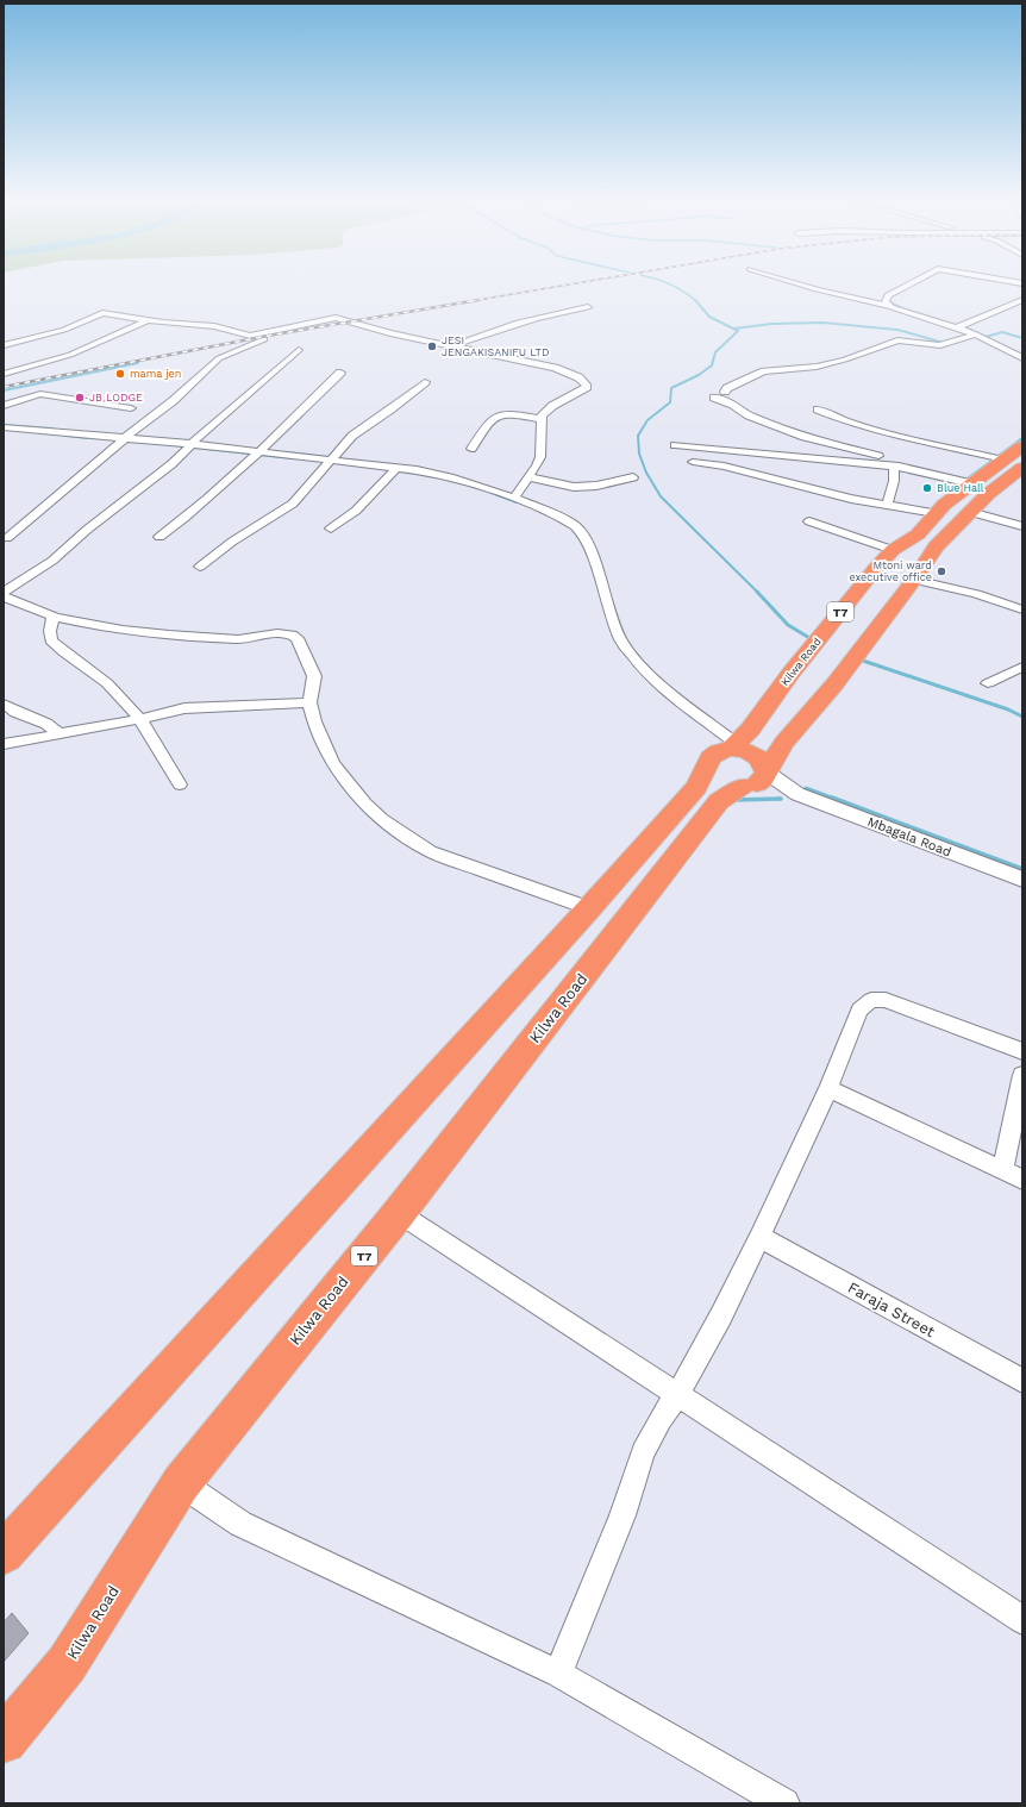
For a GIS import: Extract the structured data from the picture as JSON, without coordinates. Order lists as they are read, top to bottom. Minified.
{"streets":{"highway":["T7","Kilwa Road"],"street":["Mbagala Road","Faraja Street"]},"crossings":[["Kilwa Road","Mbagala Road"]],"places":["JESI JENGAKISANIFU LTD","mama jen","JB LODGE","Blue Hall","Mtoni ward executive office"]}
